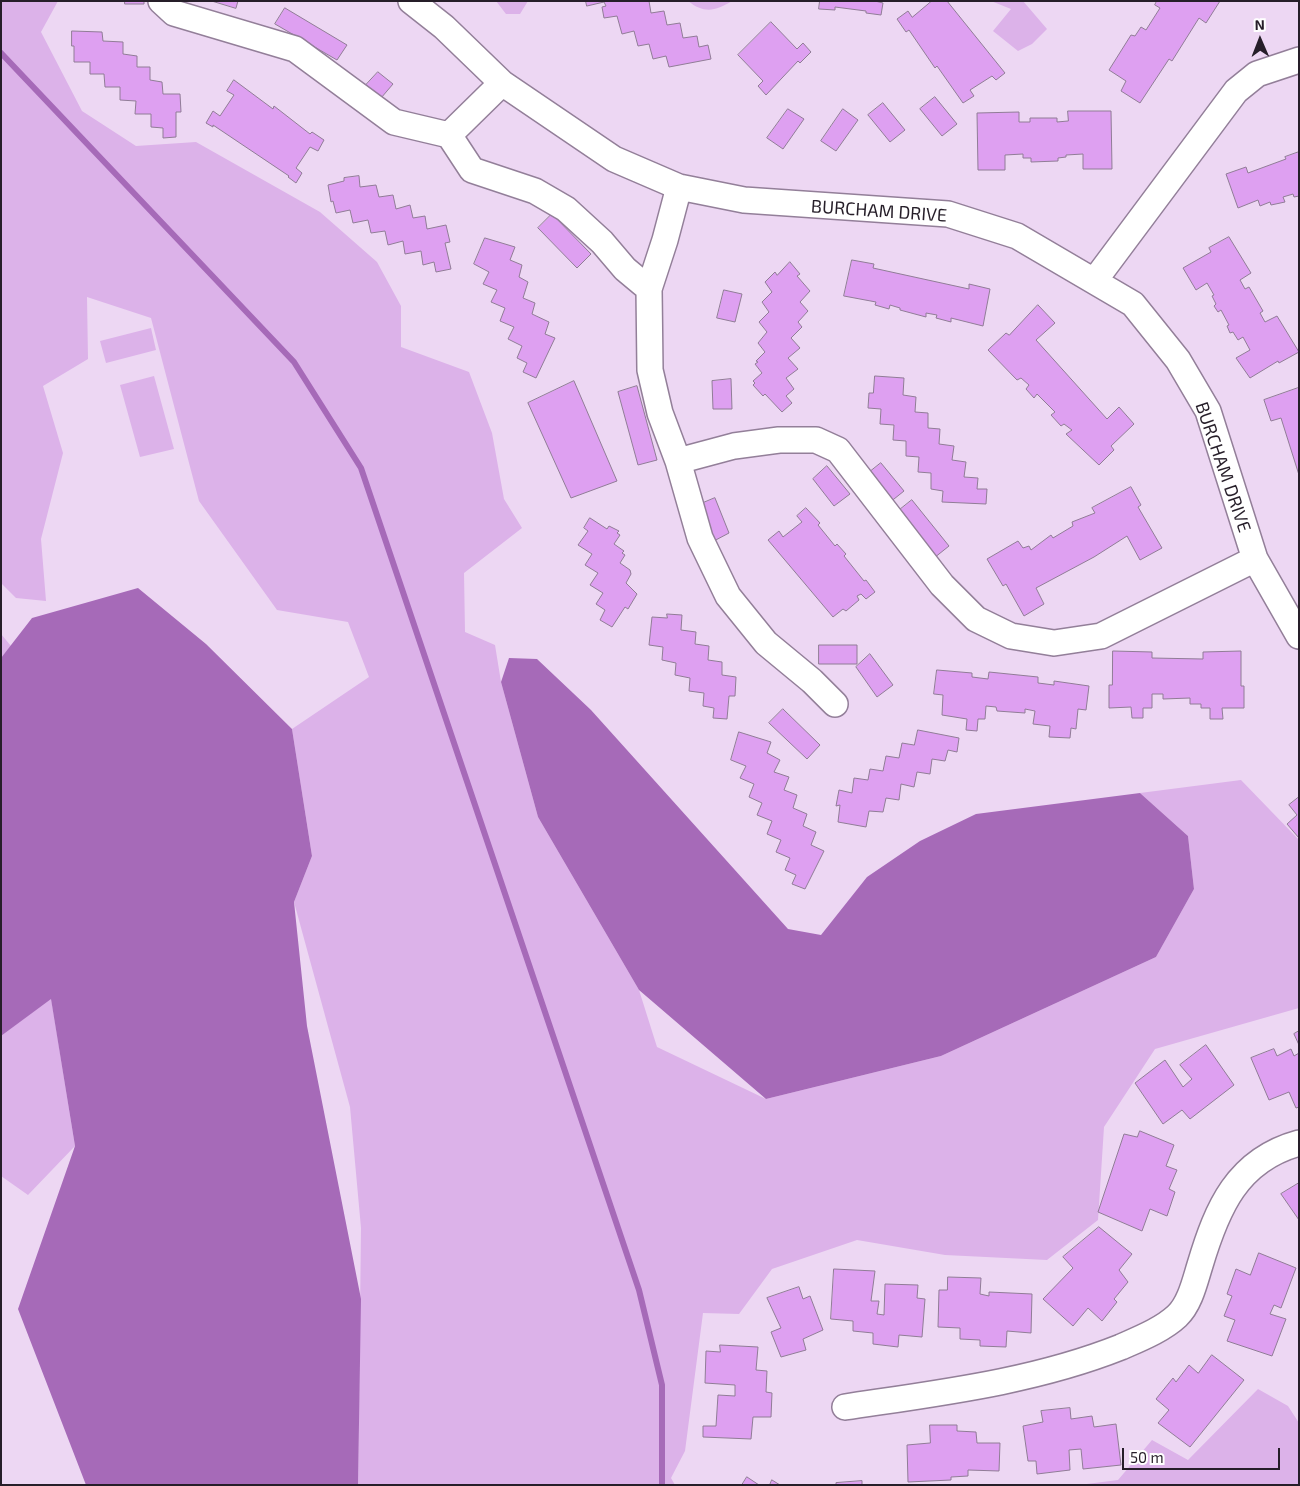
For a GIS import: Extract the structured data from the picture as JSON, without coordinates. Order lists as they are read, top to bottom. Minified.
{"streets":{"street":["BURCHAM DRIVE"]},"scale_bar":"50 m","north":"top"}
